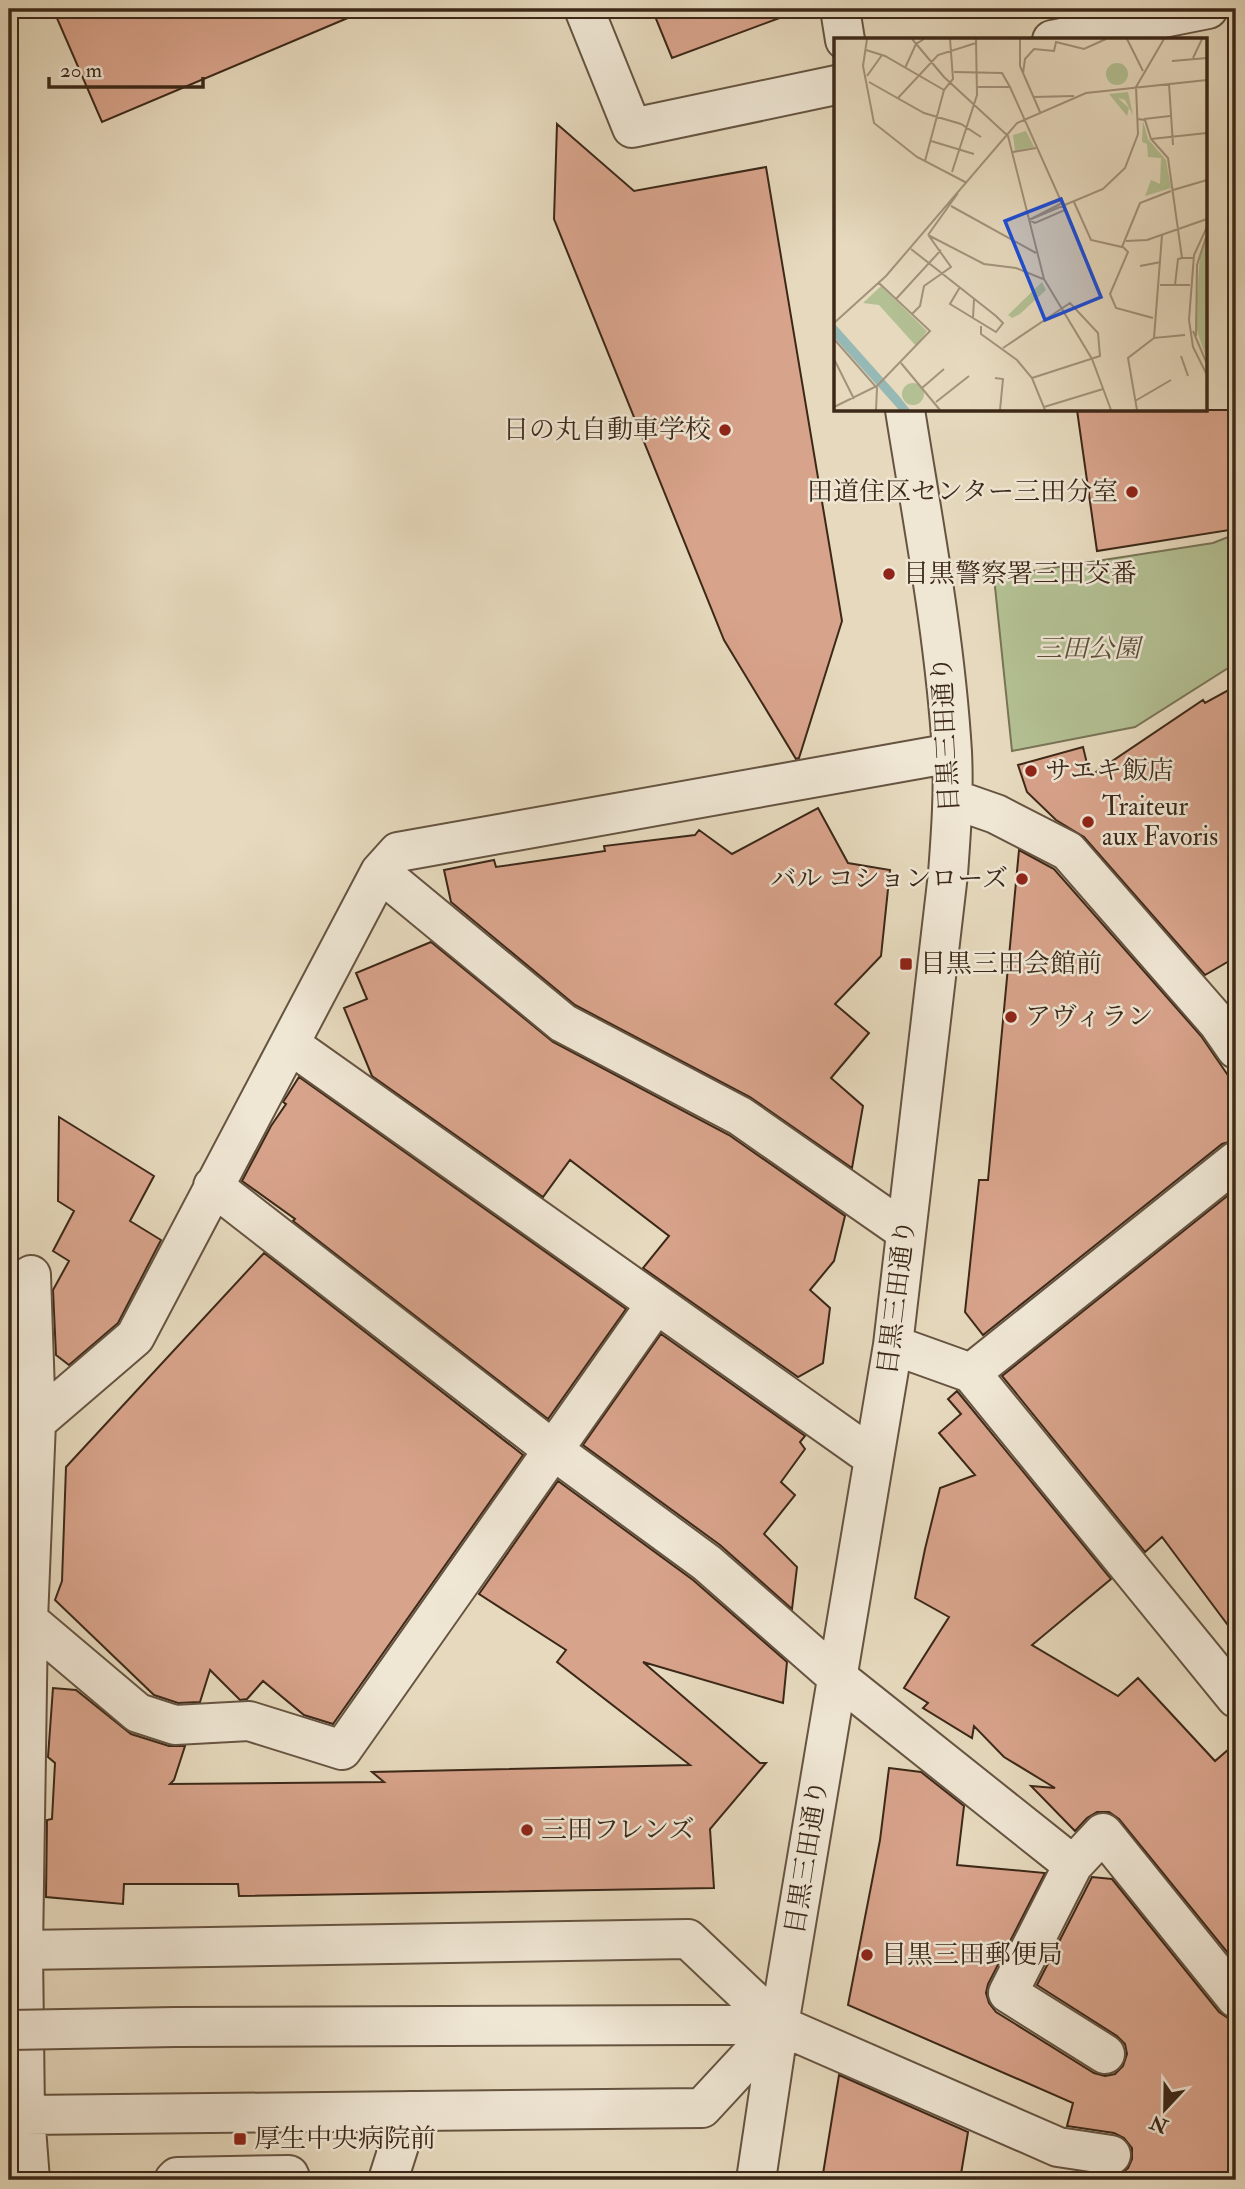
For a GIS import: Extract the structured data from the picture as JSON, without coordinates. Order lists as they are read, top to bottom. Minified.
{"streets":{"street":["目黒三田通り"]},"parks":["三田公園"],"places":{"other":["日の丸自動車学校","田道住区センター三田分室","目黒警察署三田交番","サエキ飯店","Traiteur aux Favoris","バル コションローズ","アヴィラン","三田フレンズ","目黒三田郵便局"],"transit":["目黒三田会館前","厚生中央病院前"]},"scale_bar":"20 m","north":"bottom"}
